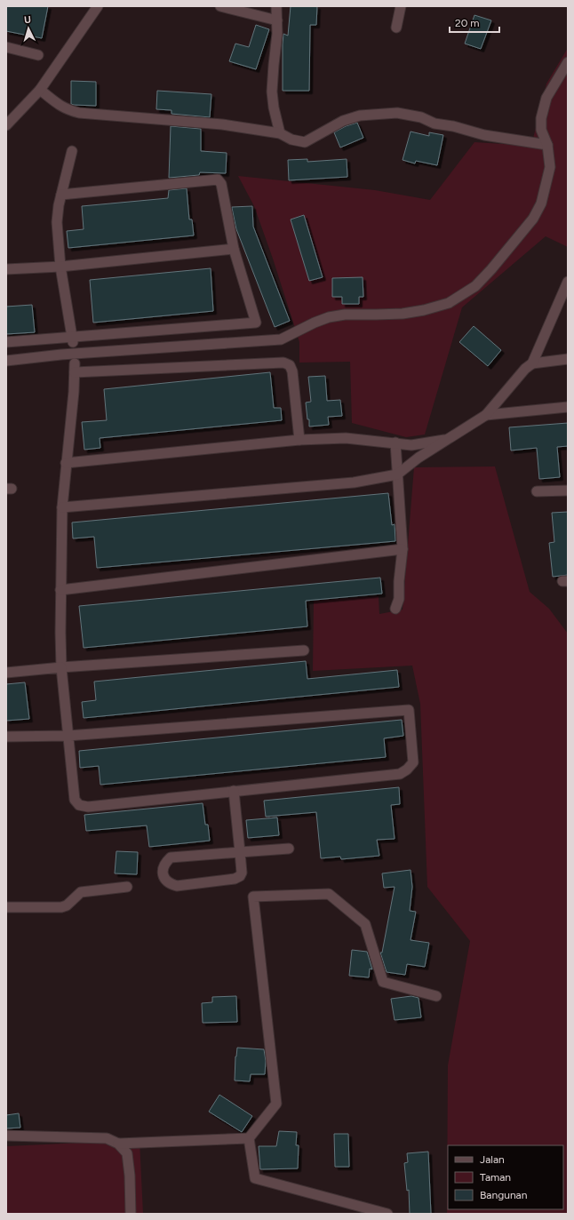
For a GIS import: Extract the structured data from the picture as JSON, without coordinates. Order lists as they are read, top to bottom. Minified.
{"legend":["Jalan","Taman","Bangunan"],"scale_bar":"20 m","north":"top"}
